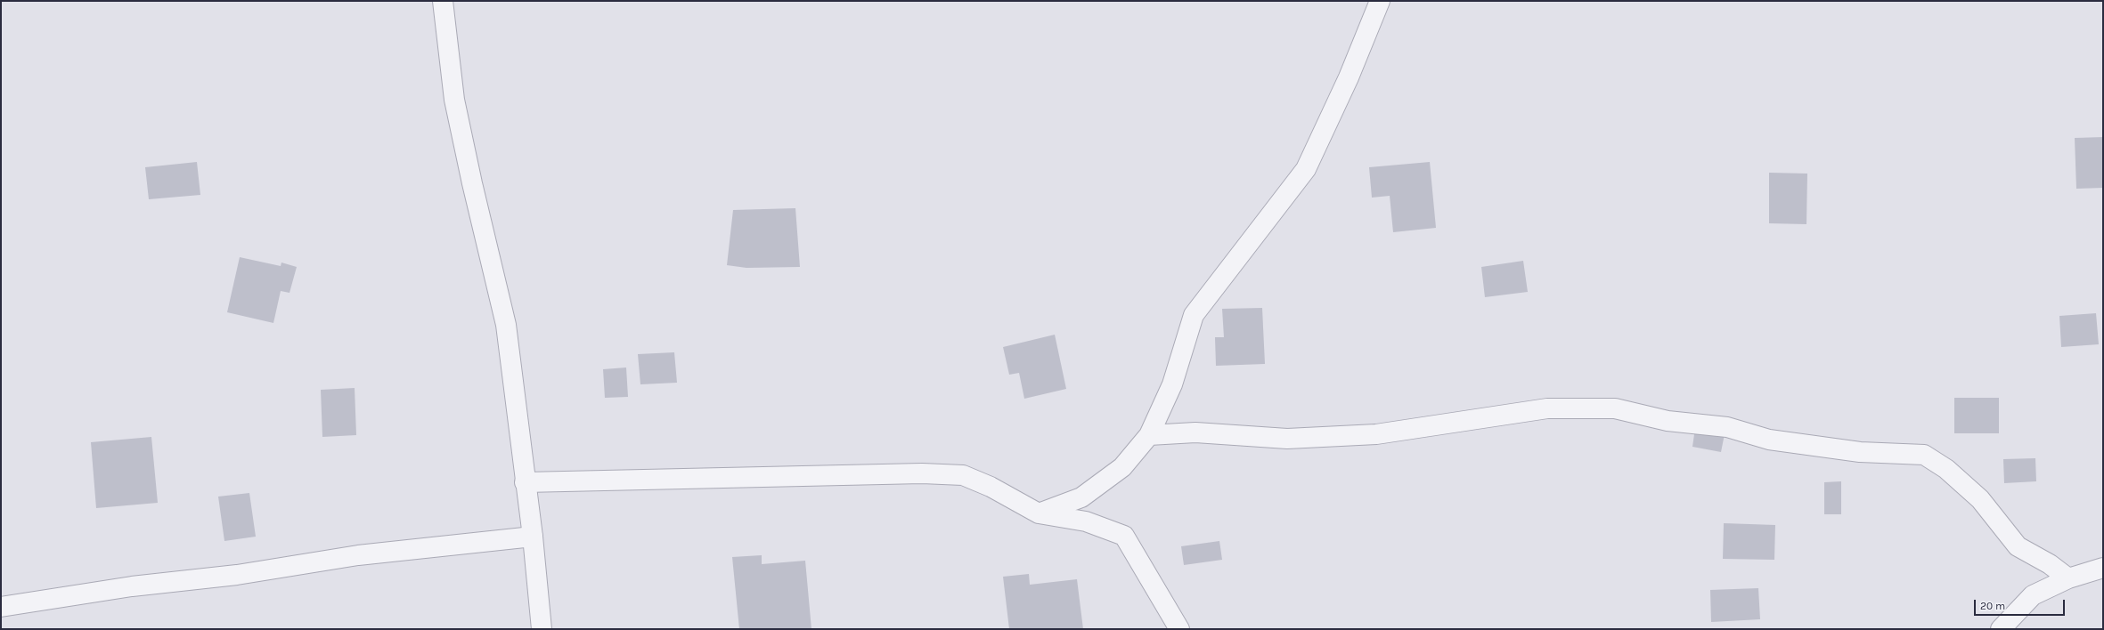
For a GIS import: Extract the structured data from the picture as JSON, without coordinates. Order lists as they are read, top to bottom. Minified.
{"scale_bar":"20 m"}
